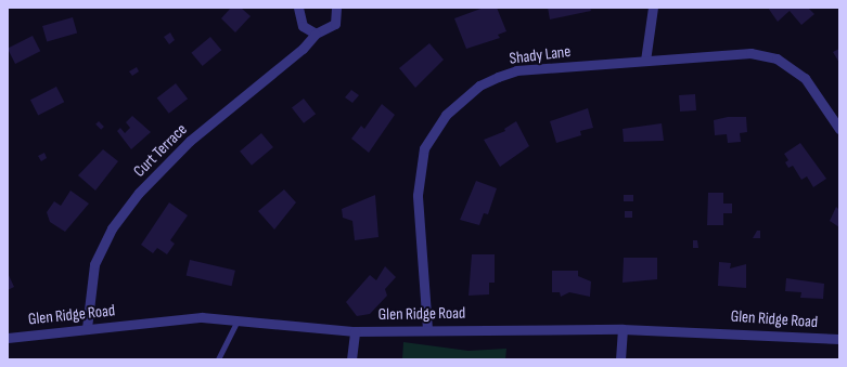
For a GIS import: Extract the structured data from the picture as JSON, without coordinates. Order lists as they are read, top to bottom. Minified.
{"streets":{"street":["Shady Lane","Curt Terrace","Glen Ridge Road"]},"crossings":[["Shady Lane","Glen Ridge Road"],["Curt Terrace","Glen Ridge Road"]]}
